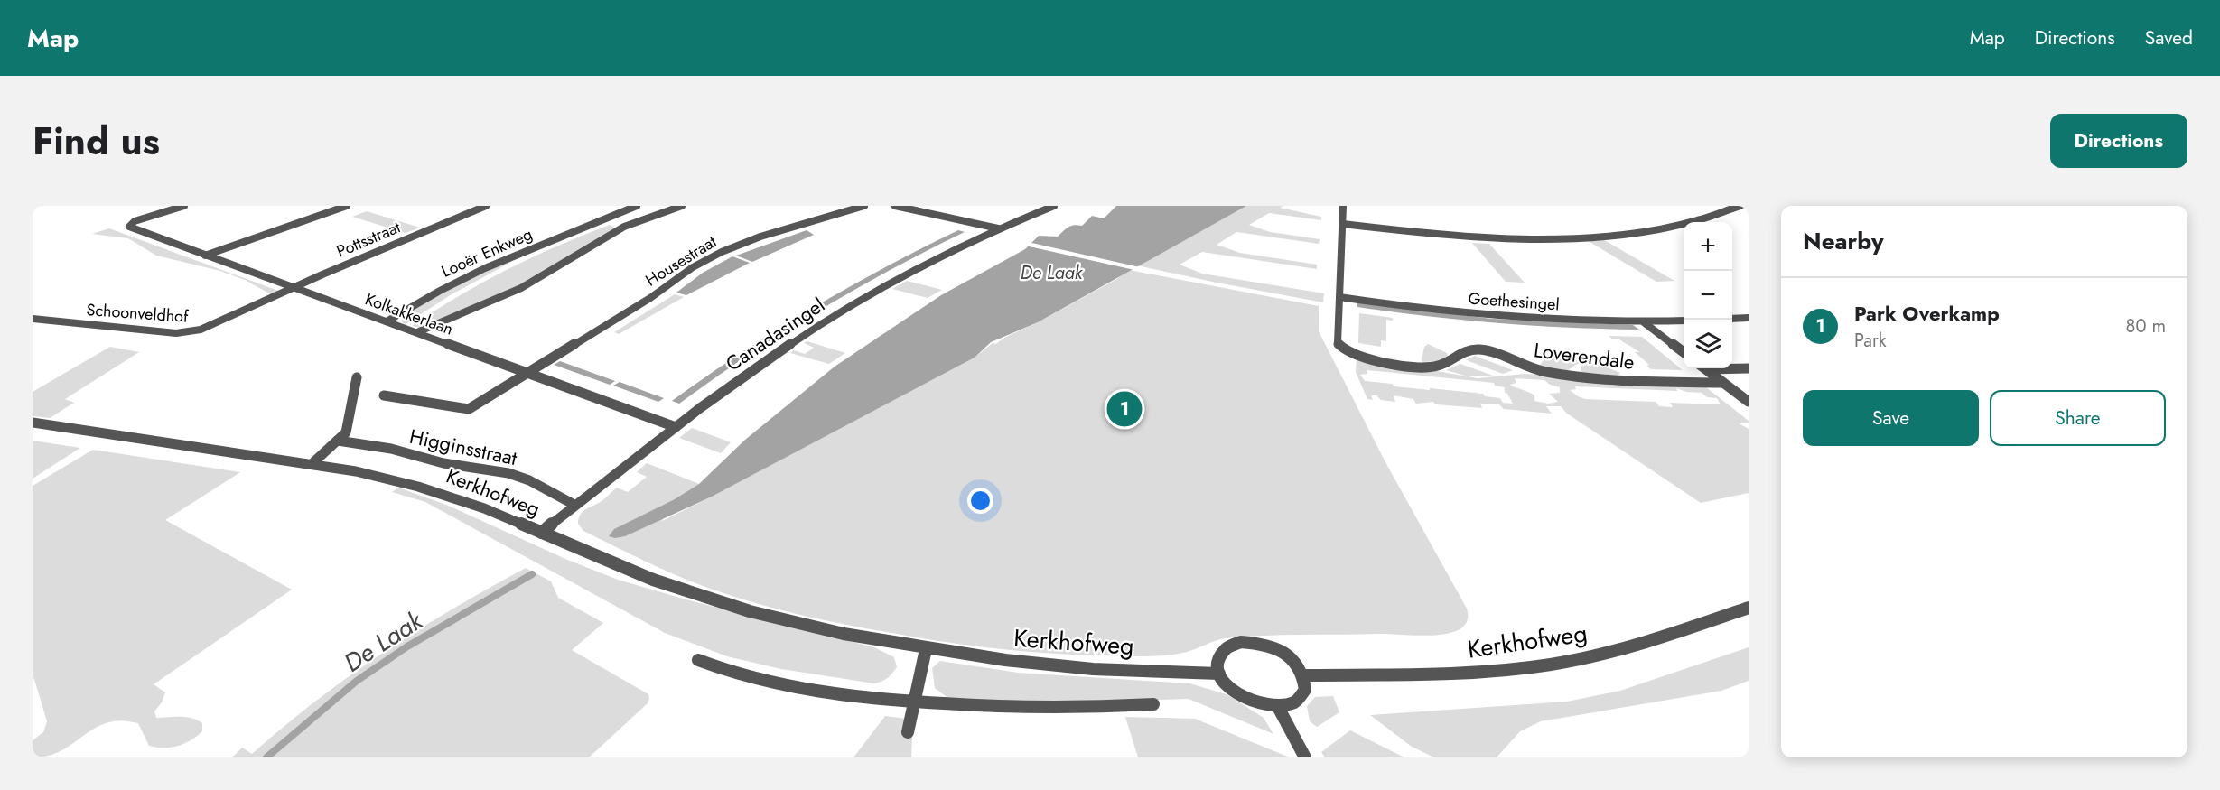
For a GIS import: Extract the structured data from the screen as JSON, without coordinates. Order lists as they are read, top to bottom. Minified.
{"streets":{"street":["Pottsstraat","Looër Enkweg","Housestraat","Goethesingel","Schoonveldhof","Kolkakkerlaan","Canadasingel","Loverendale","Higginsstraat","Kerkhofweg"]},"crossings":[["Pottsstraat","Schoonveldhof"],["Pottsstraat","Kolkakkerlaan"],["Looër Enkweg","Kolkakkerlaan"],["Housestraat","Kolkakkerlaan"],["Goethesingel","Loverendale"],["Schoonveldhof","Kolkakkerlaan"],["Kolkakkerlaan","Canadasingel"],["Canadasingel","Higginsstraat"],["Canadasingel","Kerkhofweg"]],"water":["De Laak"],"page":{"header":"Map","nav":["Map","Directions","Saved"],"title":"Find us","buttons":["Directions",["Save","Share"]],"heading":"Nearby","map_buttons":["+","−"],"list":[{"mark":"1","name":"Park Overkamp","note":"Park","value":"80 m"}],"pins":"1"}}
